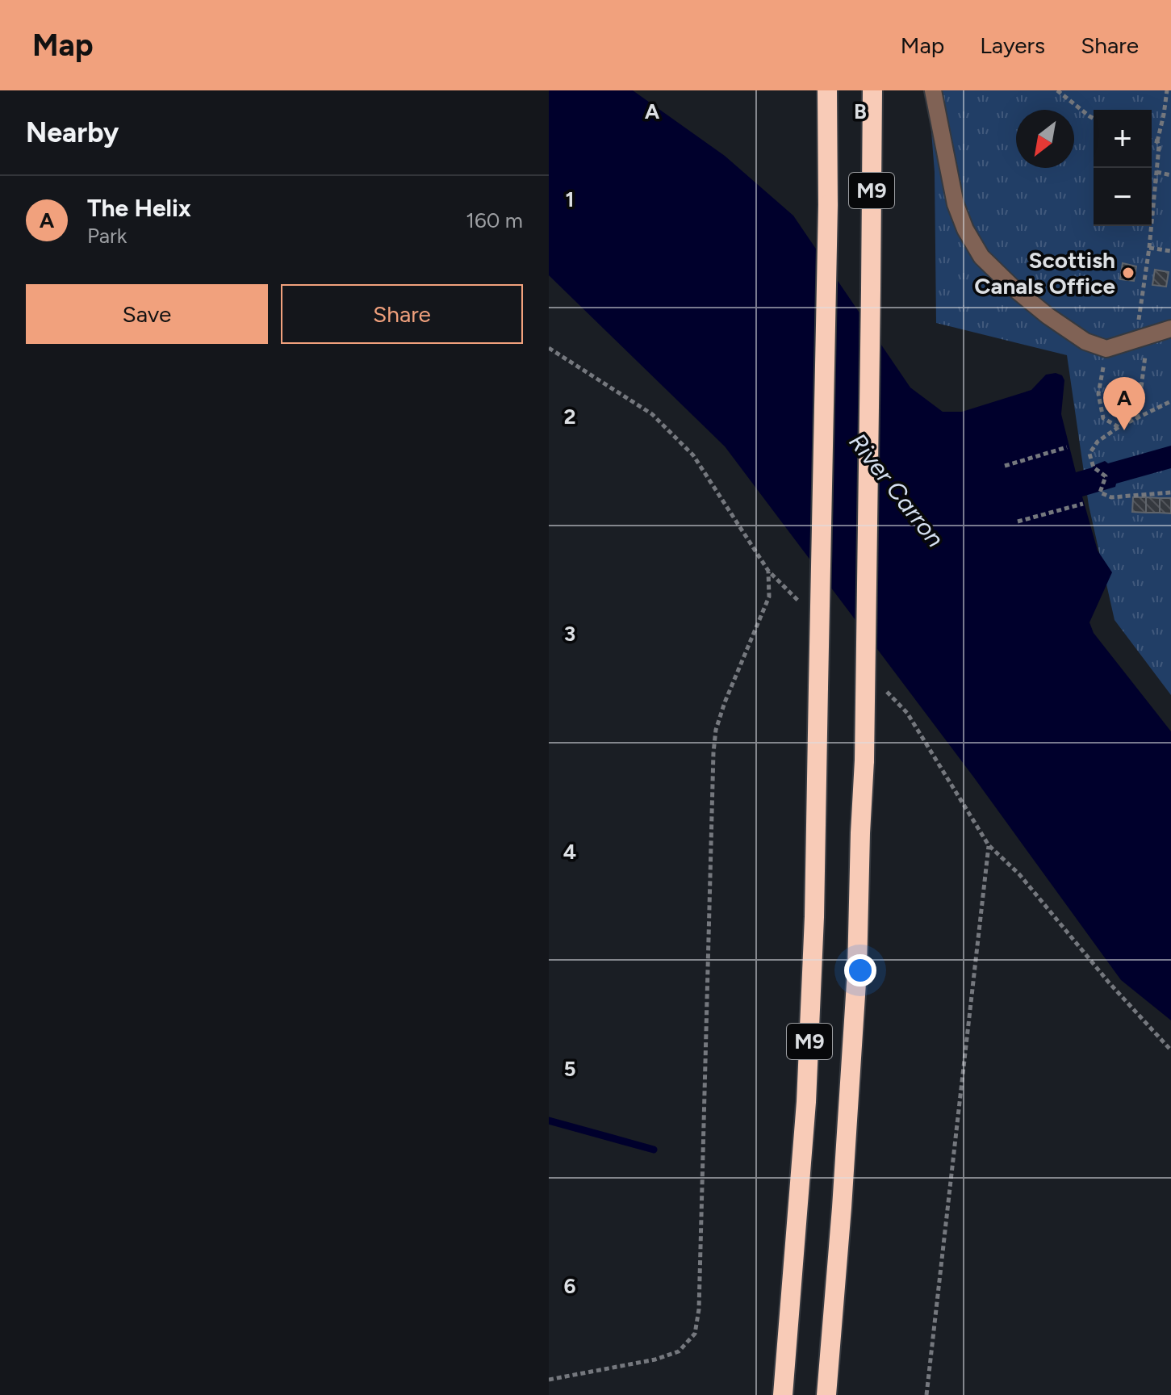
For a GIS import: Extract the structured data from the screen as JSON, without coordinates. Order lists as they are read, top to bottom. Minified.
{"streets":{"highway":["M9"]},"water":["River Carron"],"places":["Scottish Canals Office"],"north":"bottom left","page":{"header":"Map","nav":["Map","Layers","Share"],"heading":"Nearby","map_buttons":["+","−"],"list":[{"mark":"A","name":"The Helix","note":"Park","value":"160 m"}],"buttons":["Save","Share"],"pins":"A"},"grid":{"columns":["A","B"],"rows":["1","2","3","4","5","6"]}}
